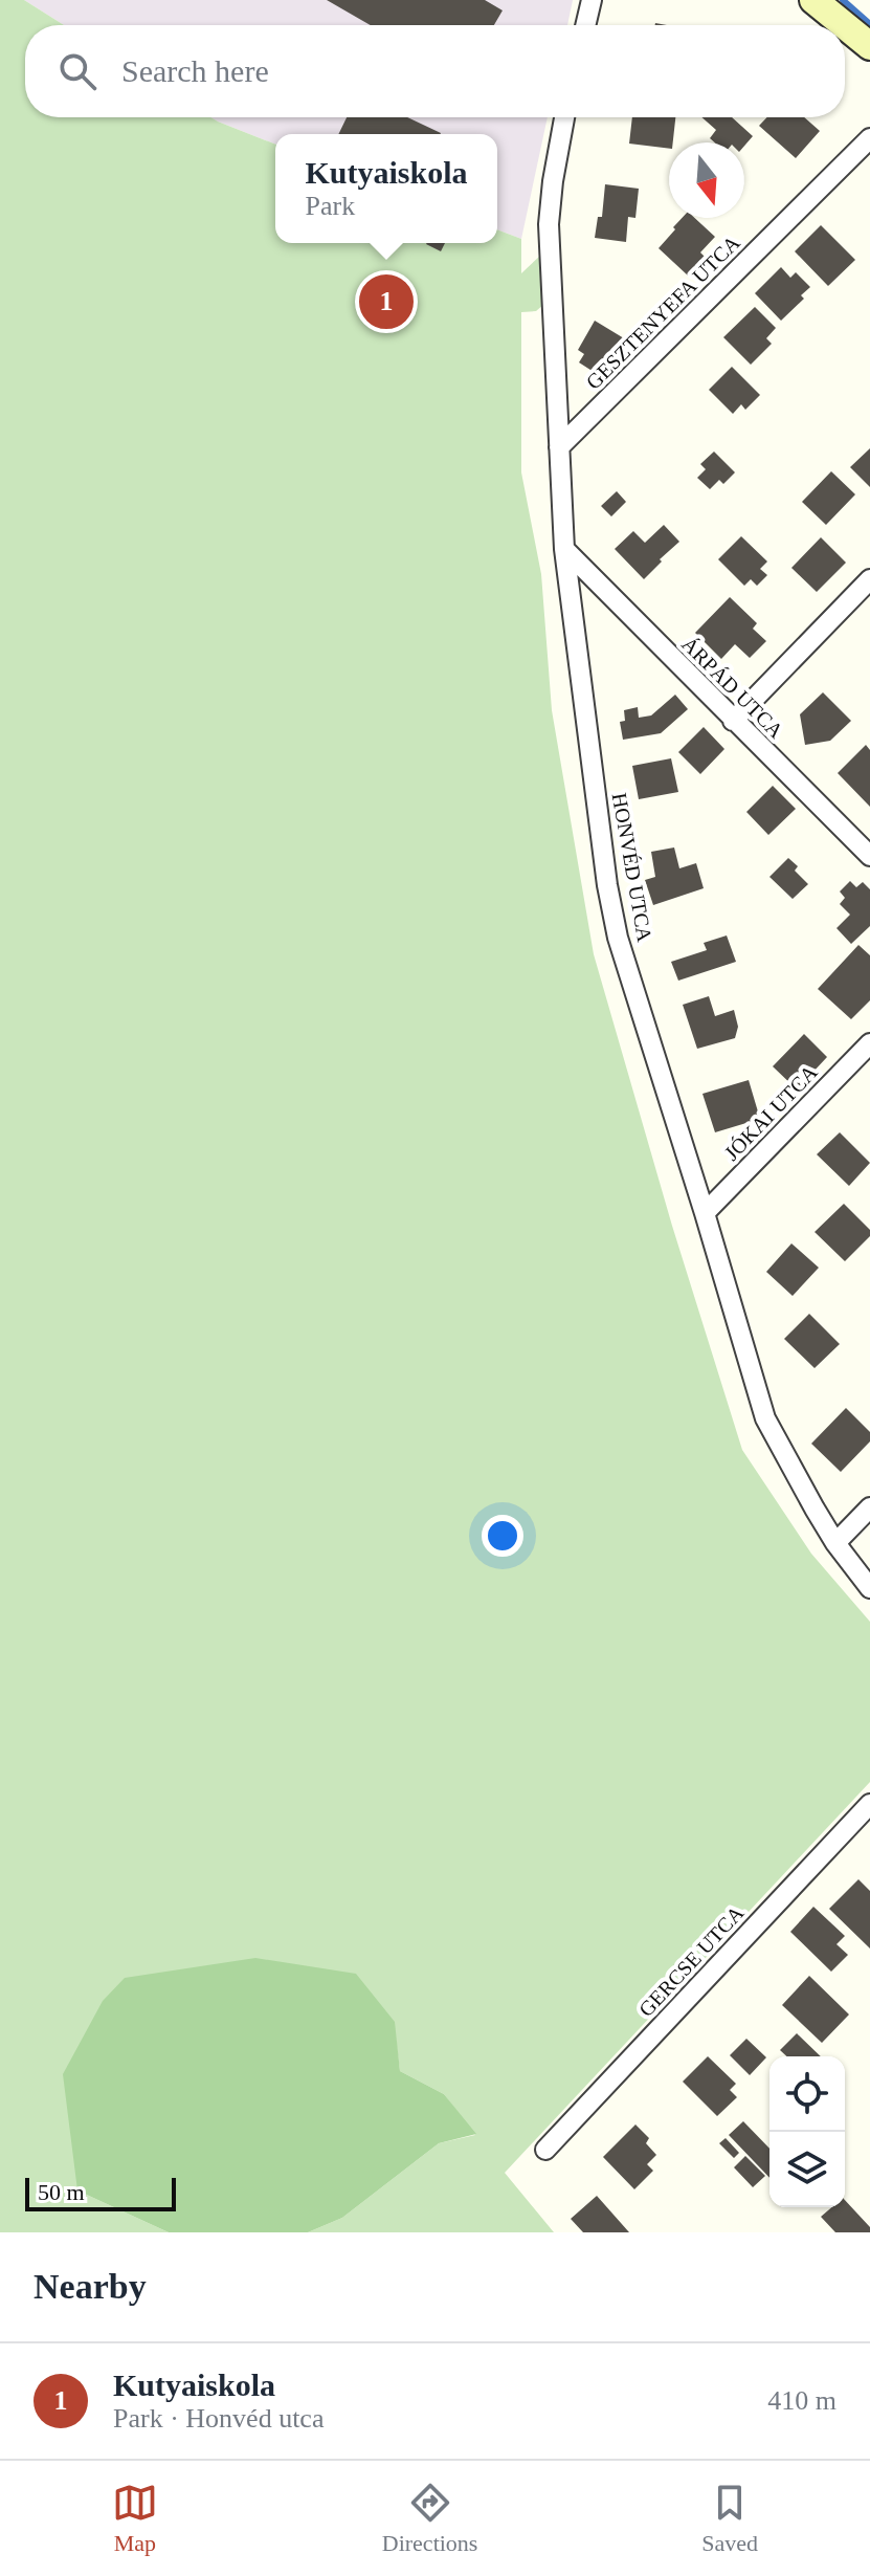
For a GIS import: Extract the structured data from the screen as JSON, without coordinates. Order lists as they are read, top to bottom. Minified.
{"streets":{"street":["GESZTENYEFA UTCA","ÁRPÁD UTCA","HONVÉD UTCA","JÓKAI UTCA","GERCSE UTCA"]},"crossings":[["GESZTENYEFA UTCA","HONVÉD UTCA"],["ÁRPÁD UTCA","HONVÉD UTCA"],["HONVÉD UTCA","JÓKAI UTCA"]],"scale_bar":"50 m","north":"bottom","page":{"search":"Search here","popup":["Kutyaiskola","Park"],"pins":"1","scale":"50 m","heading":"Nearby","list":[{"mark":"1","name":"Kutyaiskola","note":"Park · Honvéd utca","value":"410 m"}],"nav":["Map","Directions","Saved"]}}
